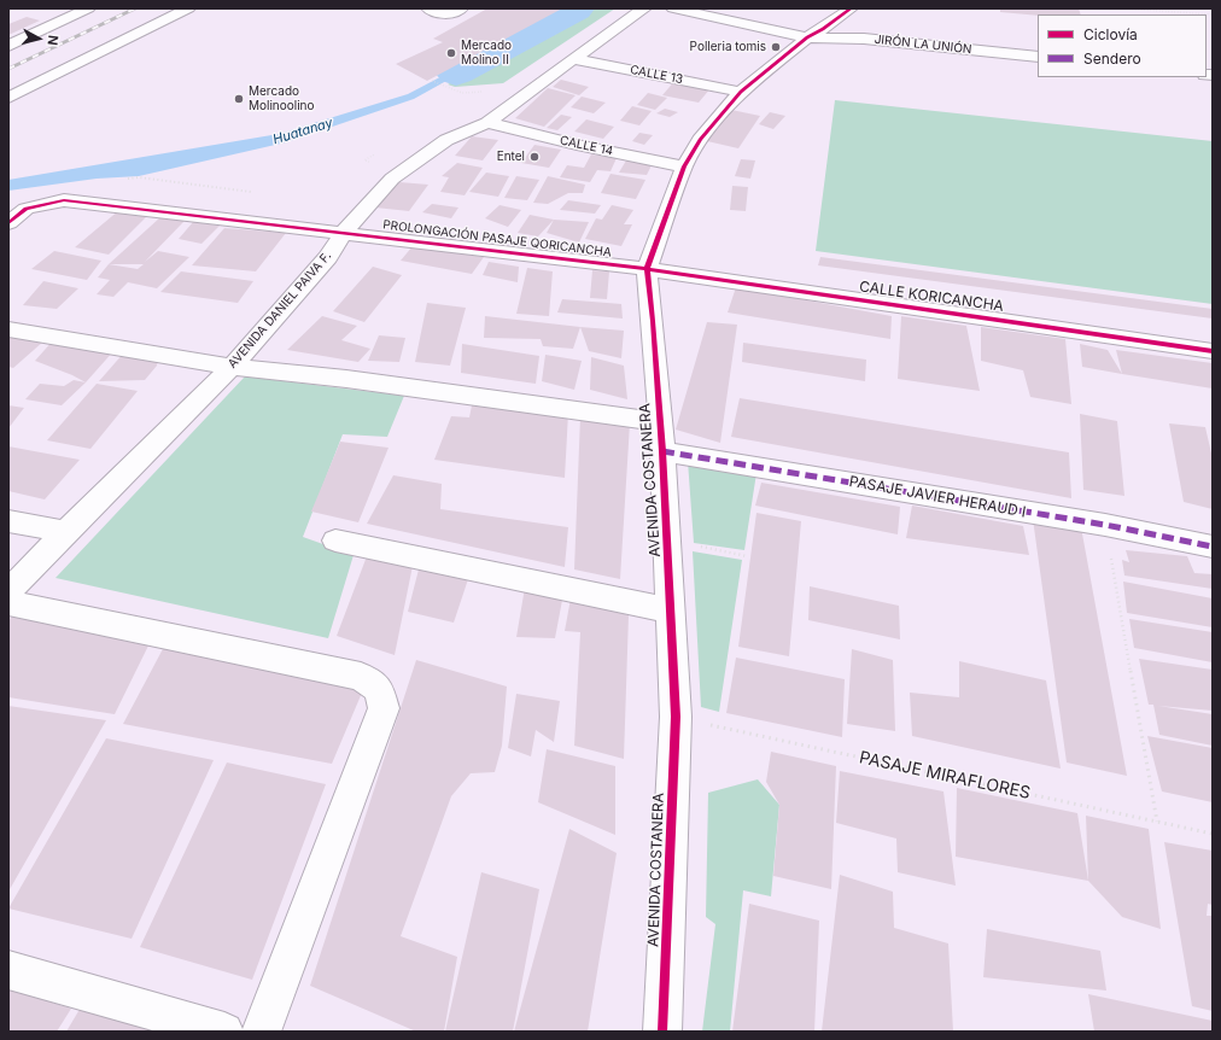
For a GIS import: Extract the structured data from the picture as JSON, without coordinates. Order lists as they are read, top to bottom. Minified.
{"streets":{"street":["JIRÓN LA UNIÓN","CALLE 13","CALLE 14","PROLONGACIÓN PASAJE QORICANCHA","CALLE KORICANCHA","AVENIDA DANIEL PAIVA F.","AVENIDA COSTANERA","PASAJE JAVIER HERAUD I"],"path":["PASAJE MIRAFLORES"]},"crossings":[["JIRÓN LA UNIÓN","AVENIDA COSTANERA"],["CALLE 13","AVENIDA DANIEL PAIVA F."],["CALLE 13","AVENIDA COSTANERA"],["CALLE 14","AVENIDA DANIEL PAIVA F."],["CALLE 14","AVENIDA COSTANERA"],["PROLONGACIÓN PASAJE QORICANCHA","CALLE KORICANCHA"],["PROLONGACIÓN PASAJE QORICANCHA","AVENIDA DANIEL PAIVA F."],["PROLONGACIÓN PASAJE QORICANCHA","AVENIDA COSTANERA"],["CALLE KORICANCHA","AVENIDA COSTANERA"],["AVENIDA DANIEL PAIVA F.","PASAJE JAVIER HERAUD I"],["AVENIDA COSTANERA","PASAJE JAVIER HERAUD I"],["AVENIDA COSTANERA","PASAJE MIRAFLORES"]],"water":["Huatanay"],"places":["Polleria tomis","Mercado Molino II","Mercado Molinoolino","Entel"],"legend":["Ciclovía","Sendero"],"north":"right"}
